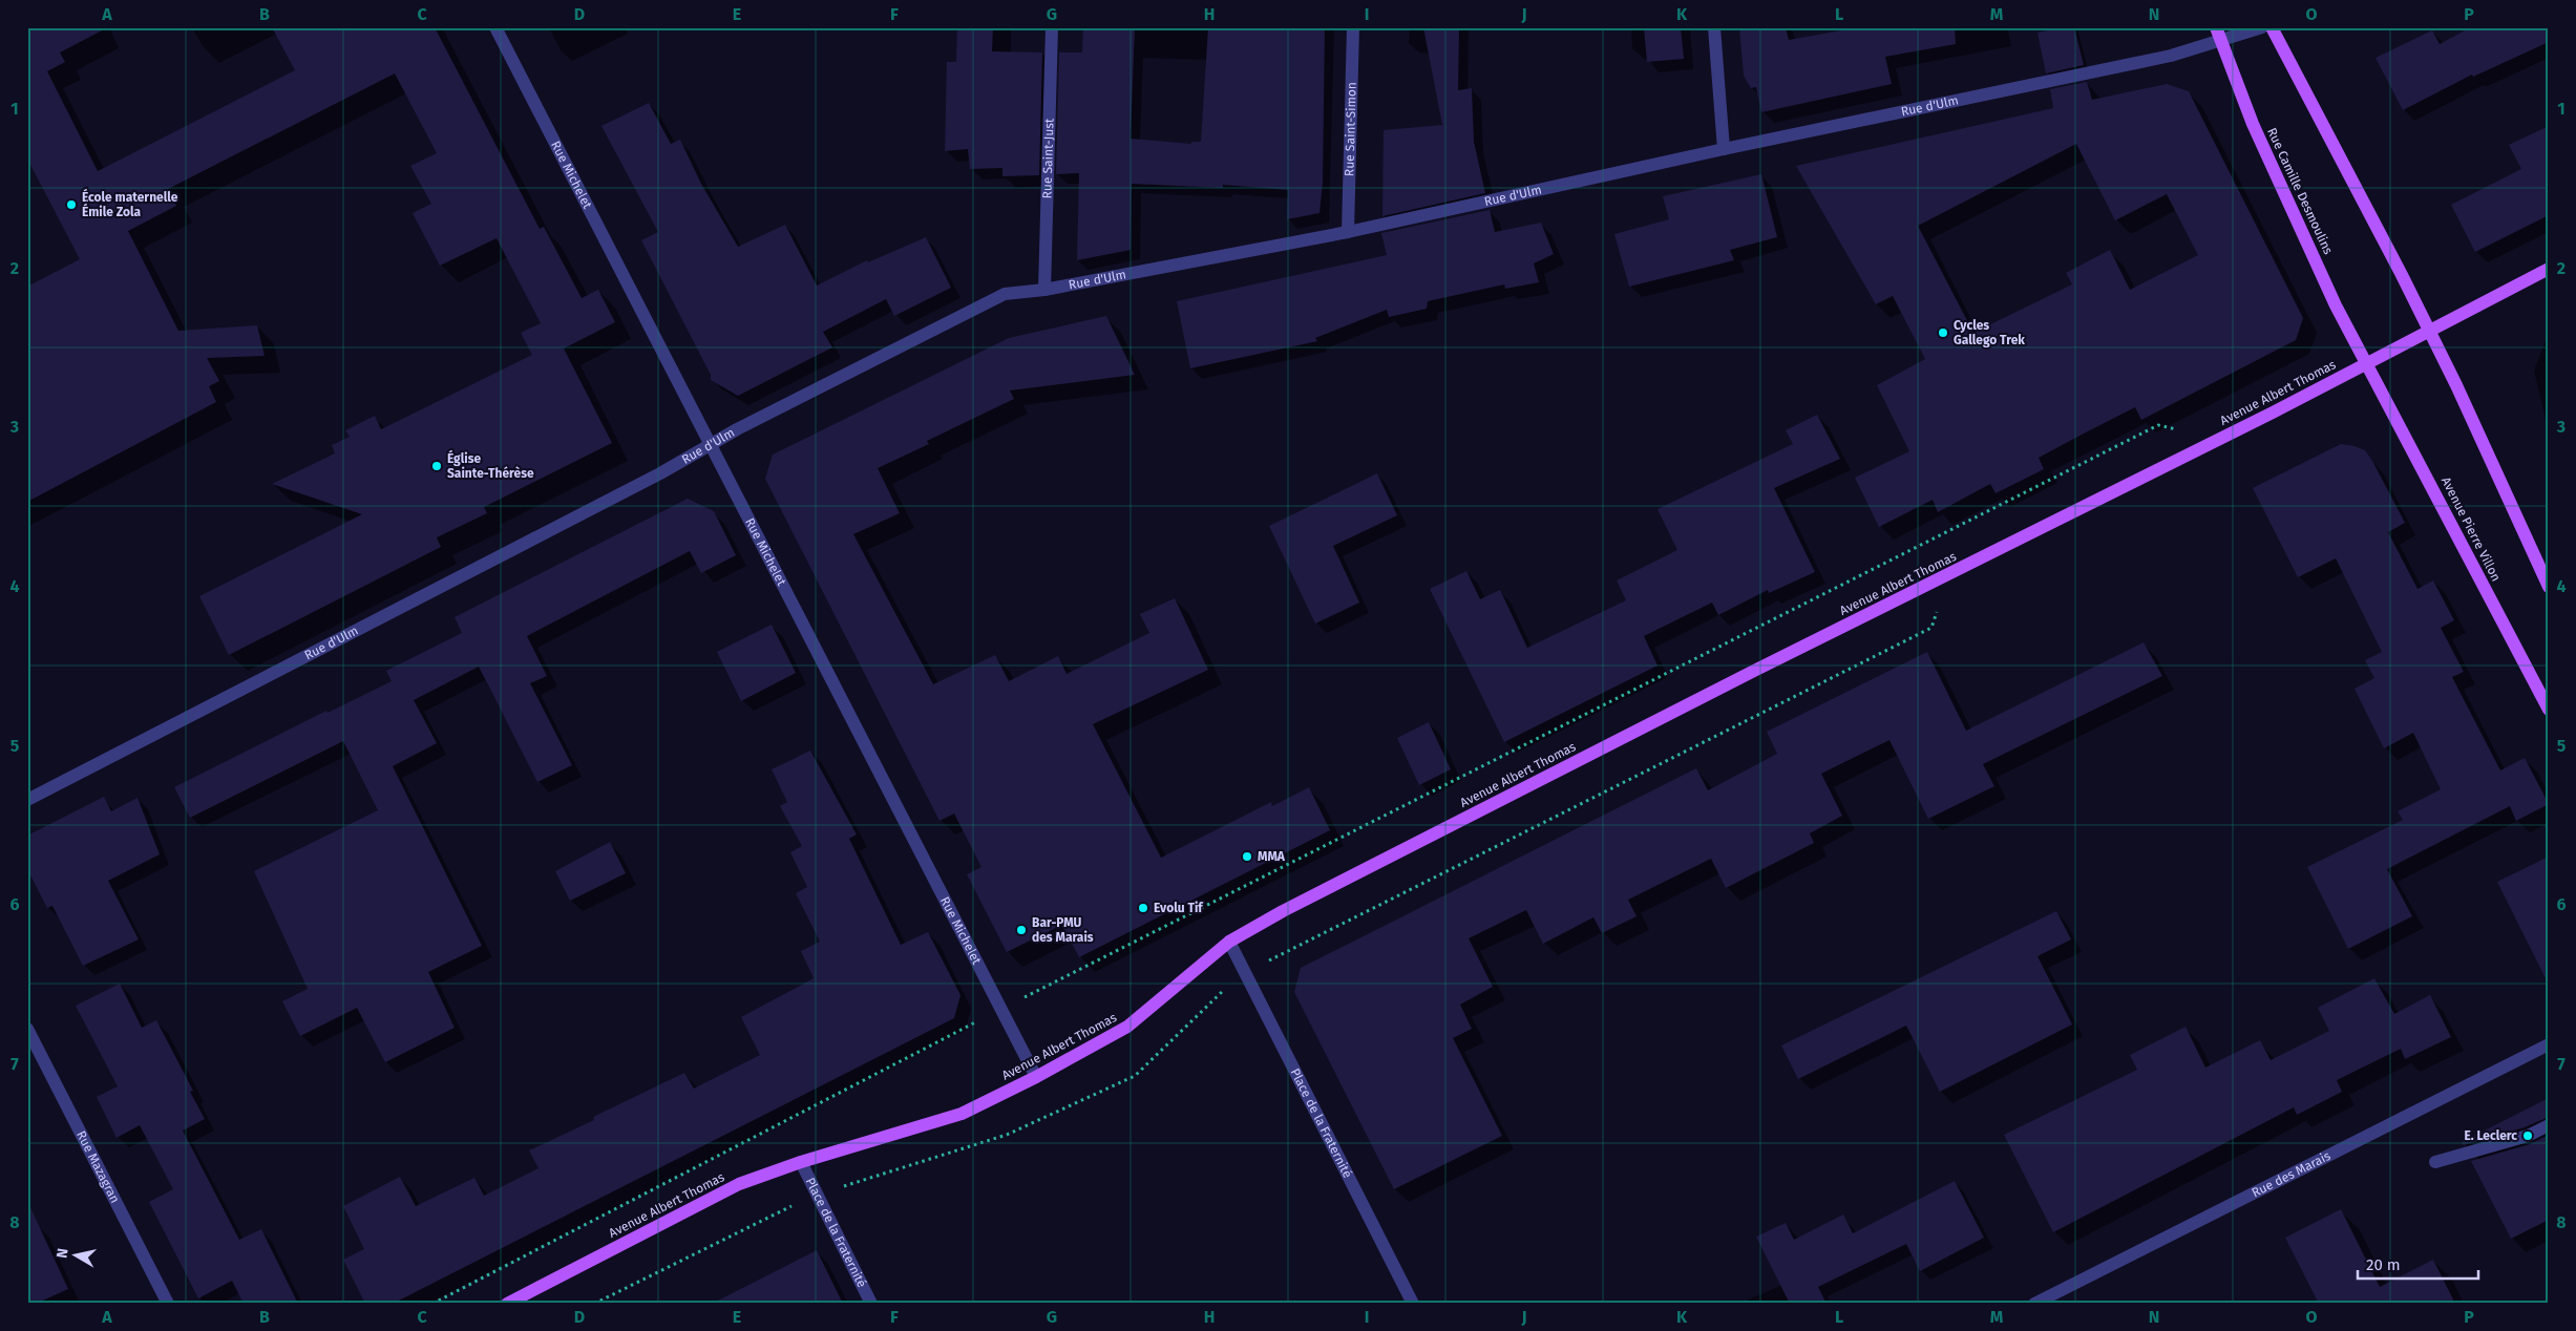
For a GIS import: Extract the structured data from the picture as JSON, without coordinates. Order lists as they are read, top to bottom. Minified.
{"streets":{"main road":["Rue Camille Desmoulins","Avenue Albert Thomas","Avenue Pierre Villon"],"street":["Rue d'Ulm","Rue Saint-Simon","Rue Saint-Just","Rue Michelet","Place de la Fraternité","Rue Mazagran","Rue des Marais"]},"crossings":[["Rue d'Ulm","Rue Saint-Simon"],["Rue d'Ulm","Rue Saint-Just"],["Rue d'Ulm","Rue Michelet"],["Rue d'Ulm","Rue Camille Desmoulins"],["Rue Michelet","Avenue Albert Thomas"],["Rue Camille Desmoulins","Avenue Albert Thomas"],["Rue Camille Desmoulins","Avenue Pierre Villon"],["Avenue Albert Thomas","Avenue Pierre Villon"],["Avenue Albert Thomas","Place de la Fraternité"]],"places":["École maternelle Émile Zola","Cycles Gallego Trek","Église Sainte-Thérèse","MMA","Evolu Tif","Bar-PMU des Marais","E. Leclerc"],"scale_bar":"20 m","north":"left","grid":{"columns":["A","B","C","D","E","F","G","H","I","J","K","L","M","N","O","P"],"rows":["1","2","3","4","5","6","7","8"]}}
